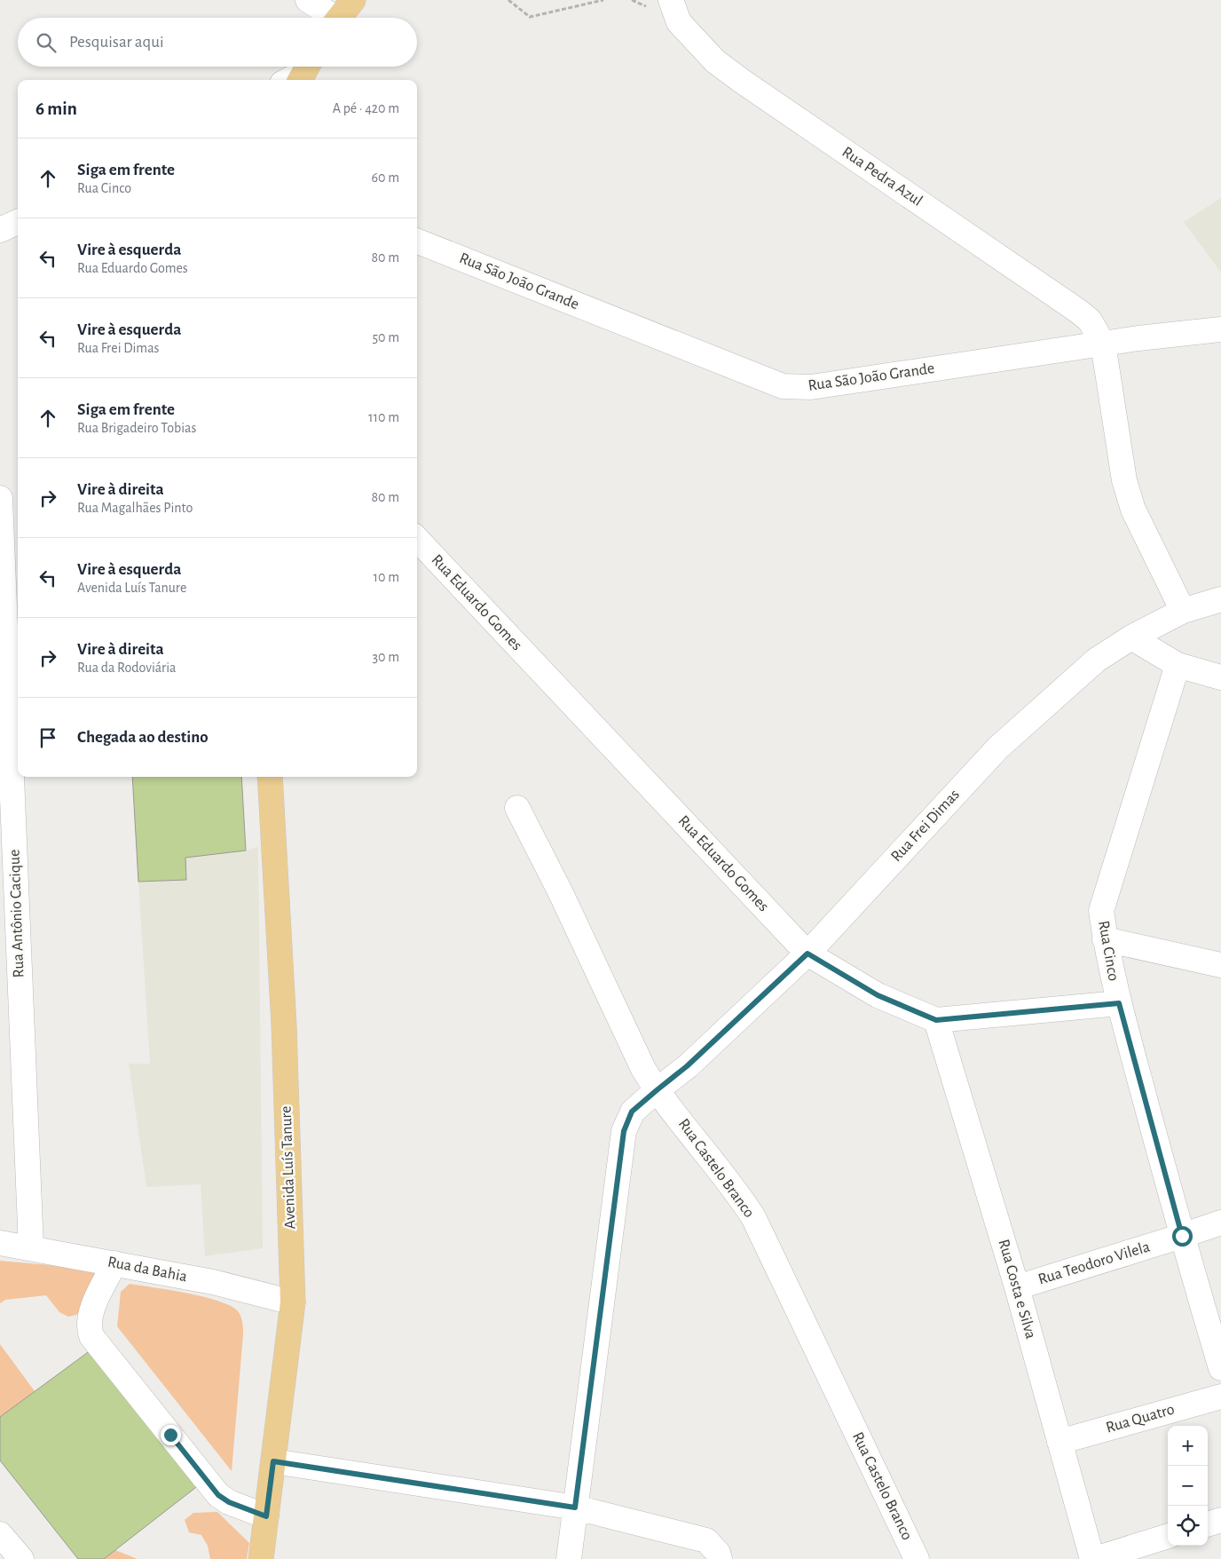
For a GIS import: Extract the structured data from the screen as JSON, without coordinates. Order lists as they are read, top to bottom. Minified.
{"streets":{"main road":["Avenida Luís Tanure"],"street":["Rua Pedra Azul","Rua São João Grande","Rua Eduardo Gomes","Rua Frei Dimas","Rua Antônio Cacique","Rua Cinco","Rua Castelo Branco","Rua Teodoro Vilela","Rua da Bahia","Rua Costa e Silva","Rua Quatro"]},"crossings":[["Rua Pedra Azul","Rua São João Grande"],["Rua Pedra Azul","Rua Frei Dimas"],["Rua Eduardo Gomes","Rua Frei Dimas"],["Rua Eduardo Gomes","Rua Cinco"],["Rua Eduardo Gomes","Rua Costa e Silva"],["Rua Frei Dimas","Rua Castelo Branco"],["Rua Antônio Cacique","Rua da Bahia"],["Rua Cinco","Rua Teodoro Vilela"],["Avenida Luís Tanure","Rua da Bahia"],["Rua Teodoro Vilela","Rua Costa e Silva"],["Rua Costa e Silva","Rua Quatro"]],"page":{"search":"Pesquisar aqui","heading":["6 min","A pé · 420 m"],"list":[["Siga em frente","Rua Cinco","60 m"],["Vire à esquerda","Rua Eduardo Gomes","80 m"],["Vire à esquerda","Rua Frei Dimas","50 m"],["Siga em frente","Rua Brigadeiro Tobias","110 m"],["Vire à direita","Rua Magalhães Pinto","80 m"],["Vire à esquerda","Avenida Luís Tanure","10 m"],["Vire à direita","Rua da Rodoviária","30 m"],"Chegada ao destino"],"map_buttons":["+","−"]}}
